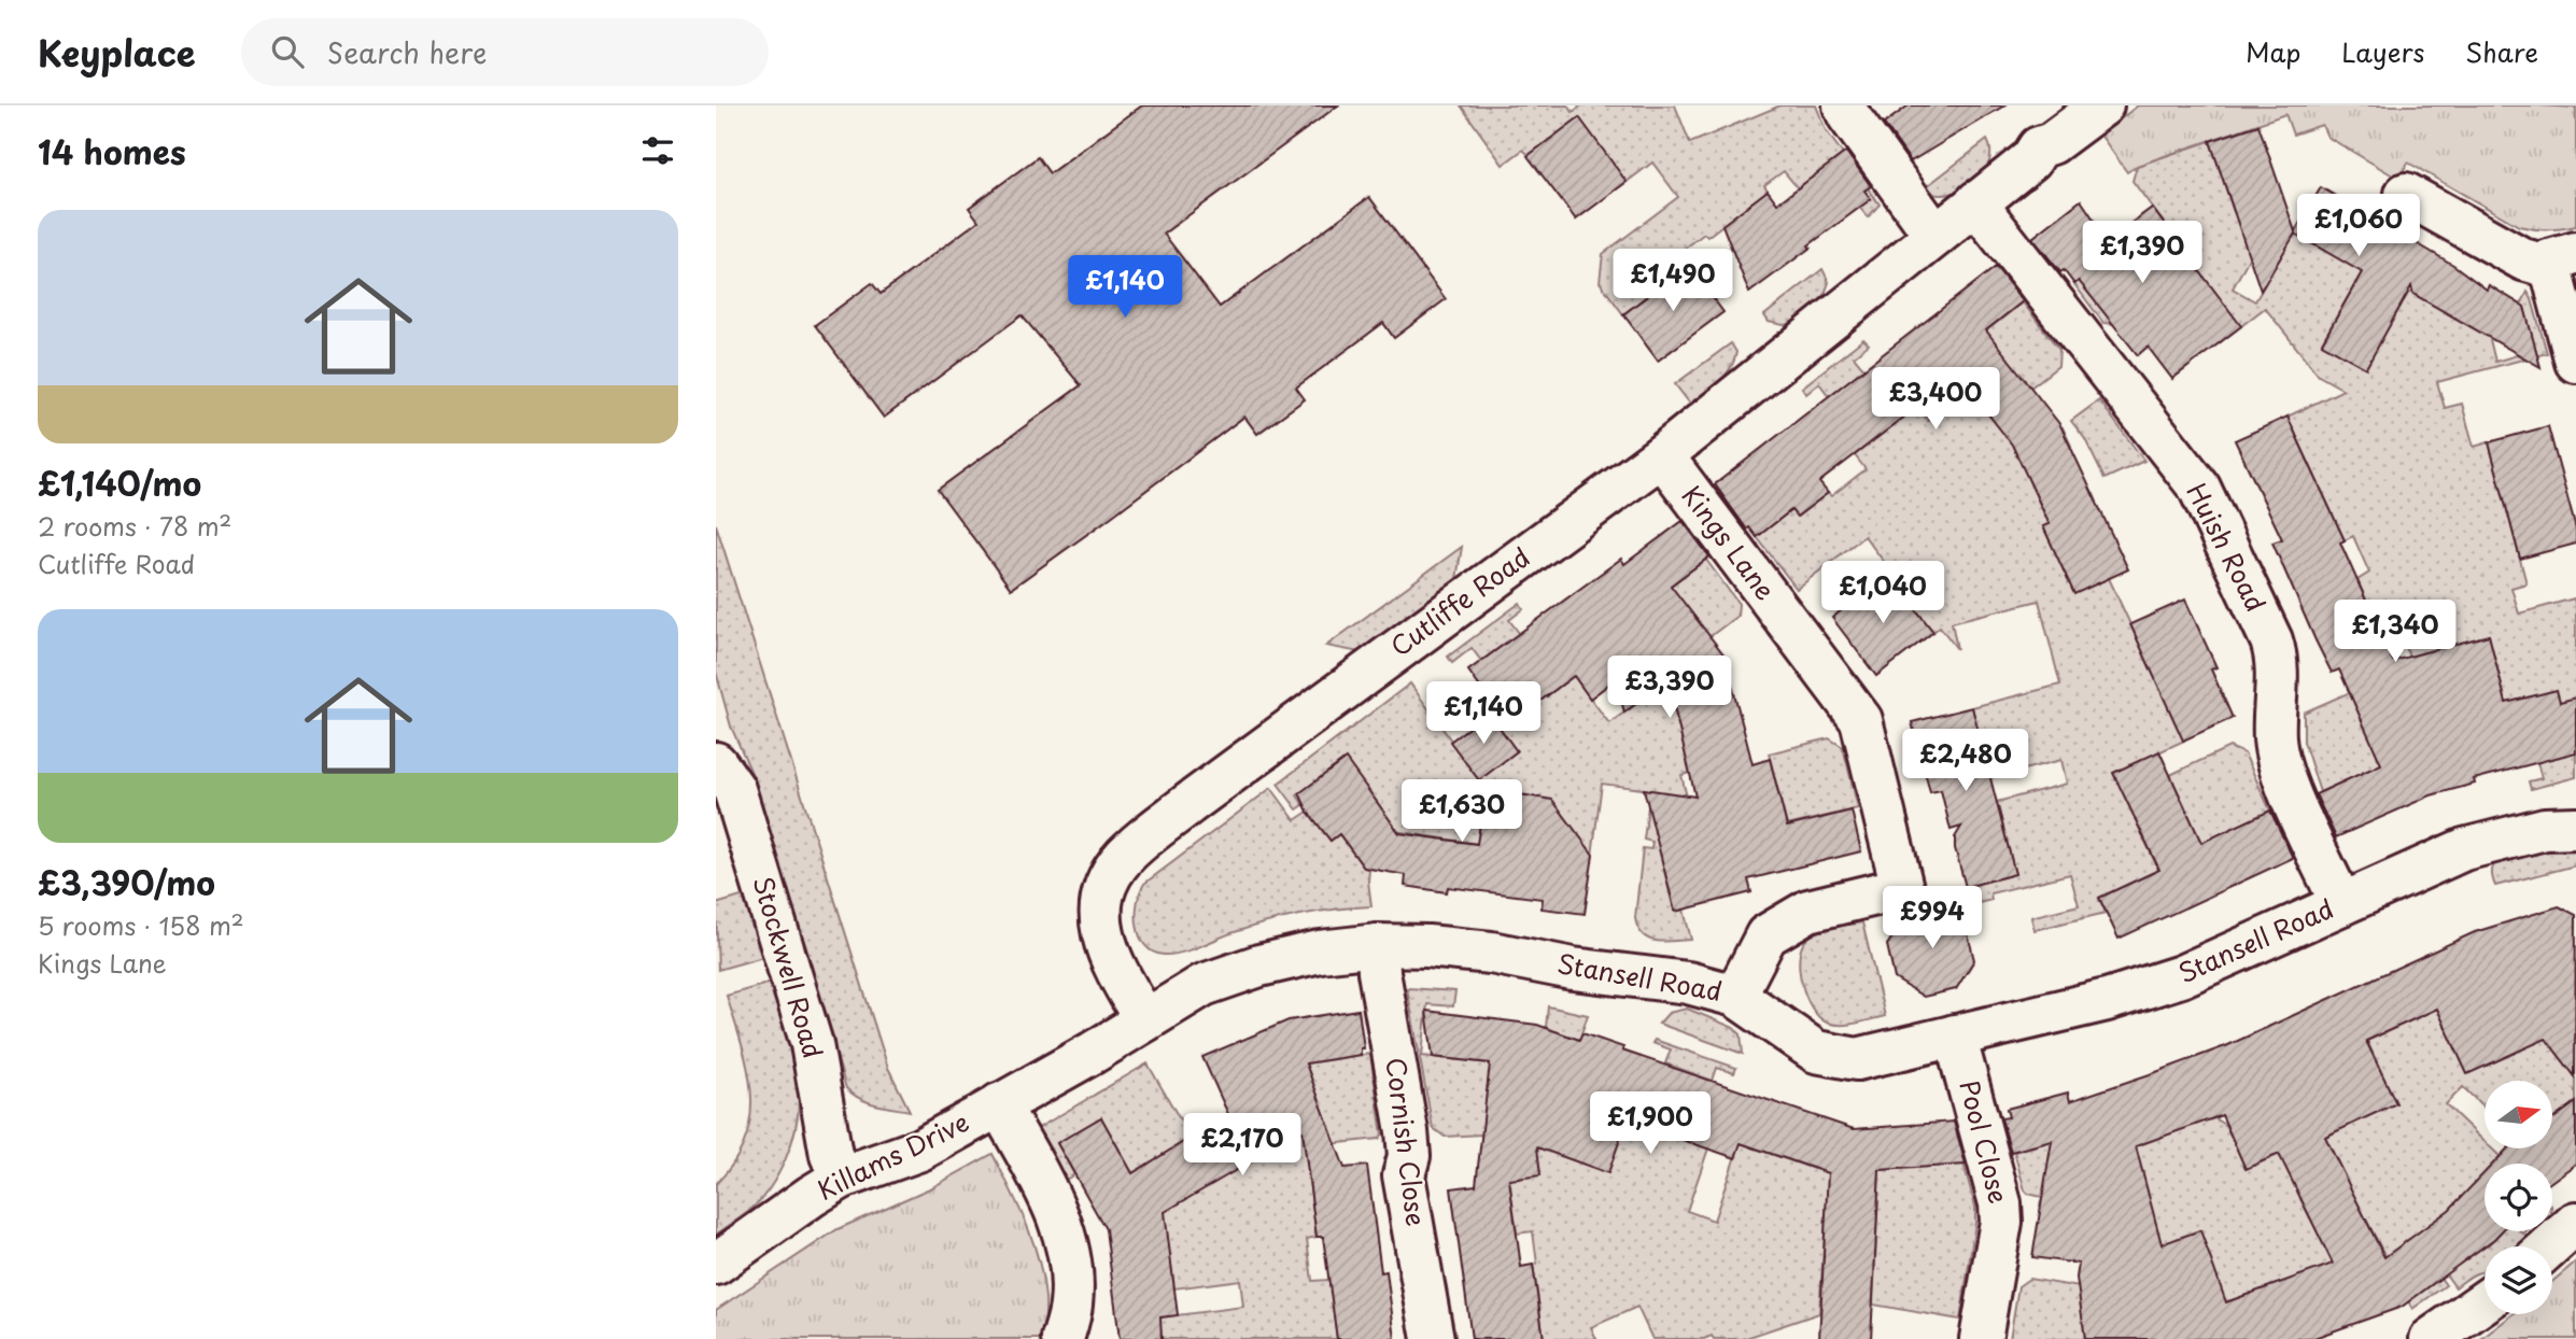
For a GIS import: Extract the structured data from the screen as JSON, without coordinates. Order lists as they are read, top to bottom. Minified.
{"streets":{"street":["Kings Lane","Huish Road","Cutliffe Road","Stansell Road","Stockwell Road","Cornish Close","Pool Close","Killams Drive"]},"crossings":[["Kings Lane","Cutliffe Road"],["Kings Lane","Stansell Road"],["Huish Road","Cutliffe Road"],["Huish Road","Stansell Road"],["Cutliffe Road","Stansell Road"],["Stansell Road","Cornish Close"],["Stansell Road","Pool Close"],["Stansell Road","Killams Drive"],["Stockwell Road","Killams Drive"]],"north":"right","page":{"header":"Keyplace","search":"Search here","nav":["Map","Layers","Share"],"heading":"14 homes","price":["£1,060","£1,390","£1,490","£1,140","£3,400","£1,040","£1,340","£3,390","£1,140","£2,480","£1,630","£994","£1,900","£2,170"],"list":[{"name":"£1,140/mo","note":"2 rooms · 78 m² · Cutliffe Road"},{"name":"£3,390/mo","note":"5 rooms · 158 m² · Kings Lane"}]}}
